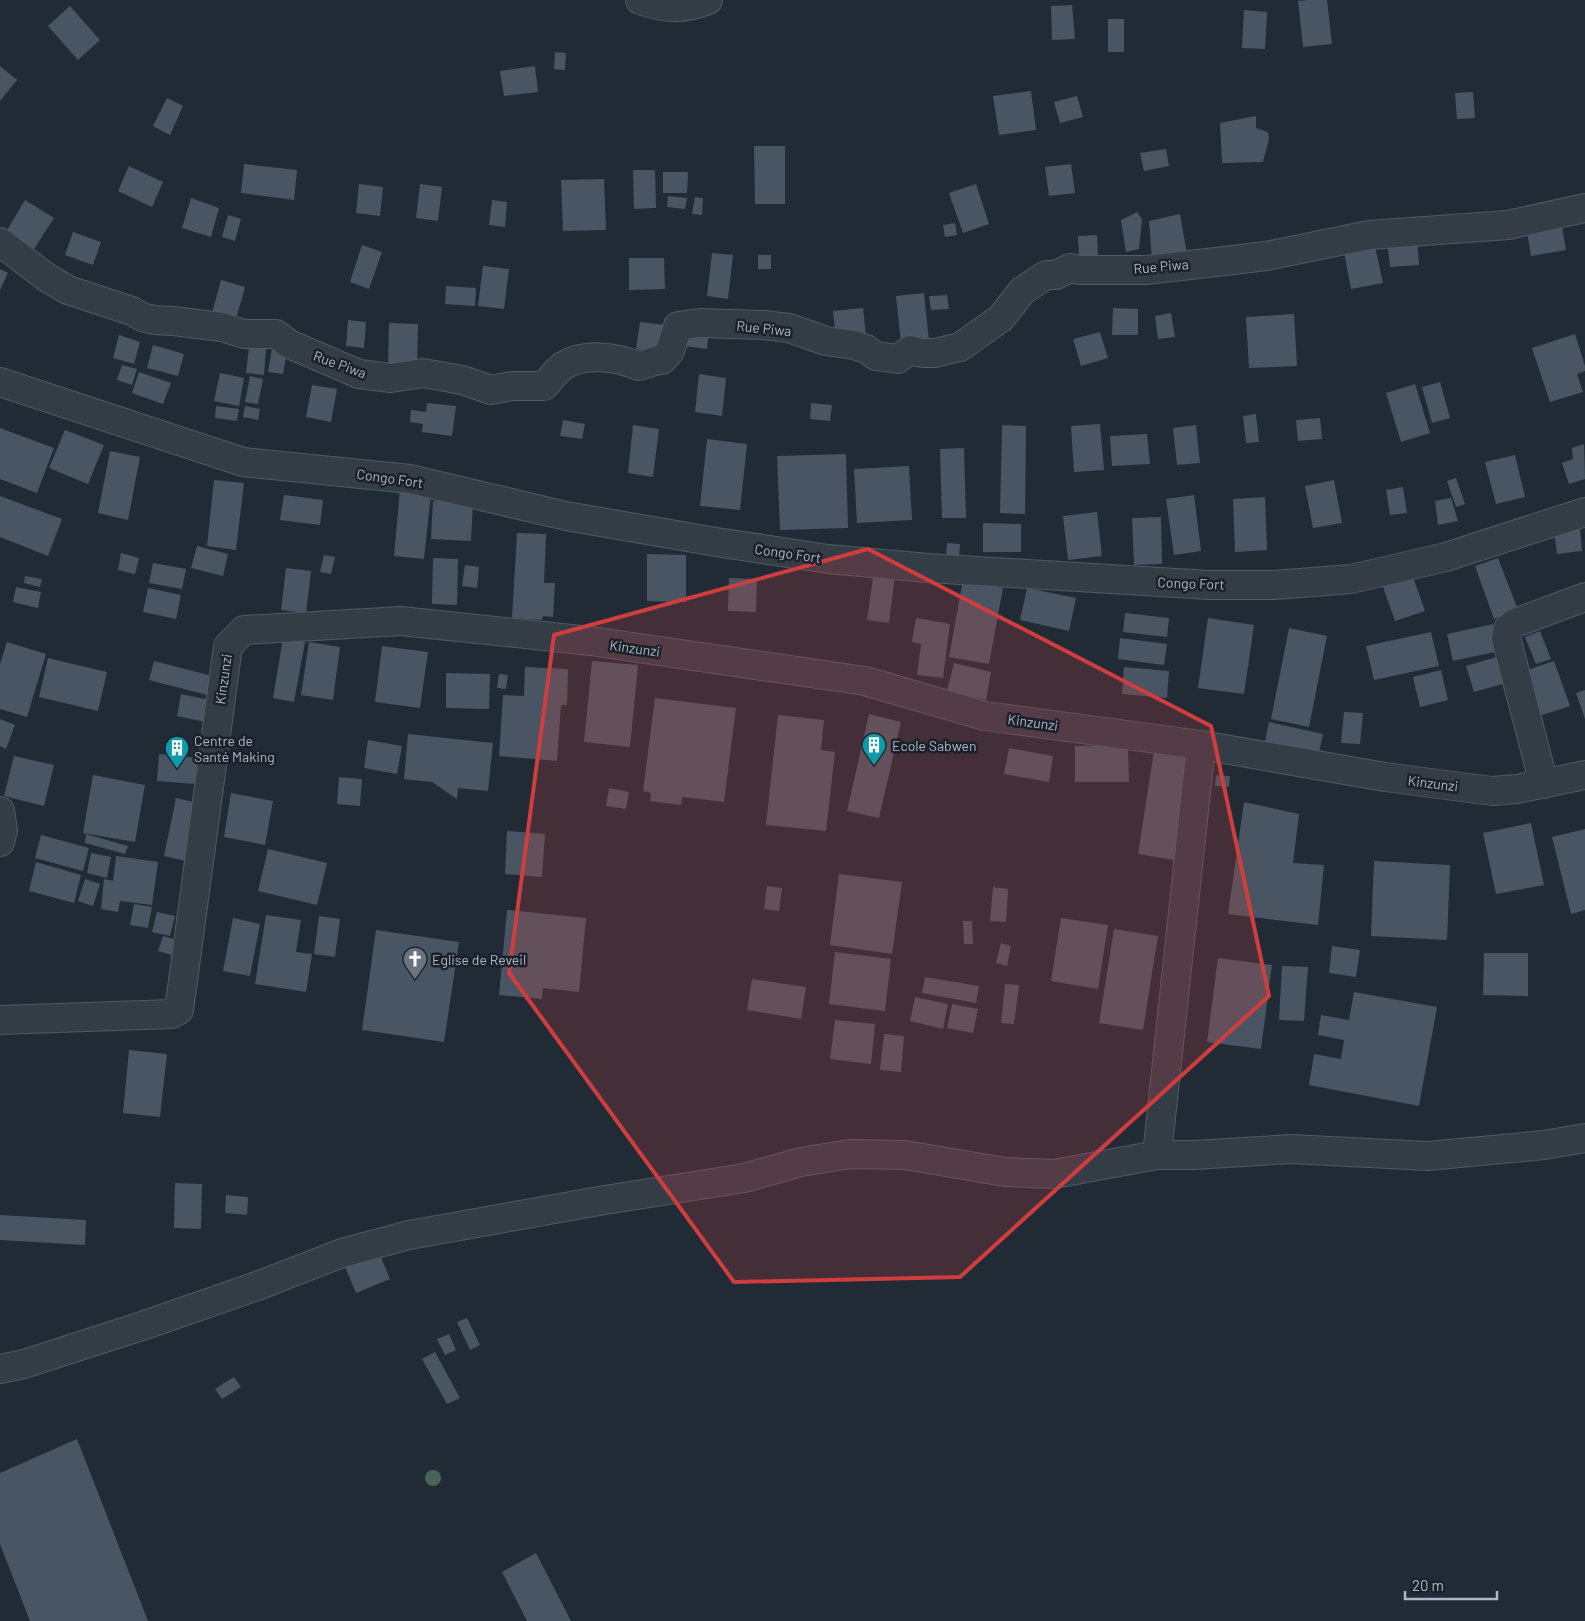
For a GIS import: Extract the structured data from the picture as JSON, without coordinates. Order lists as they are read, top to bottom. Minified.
{"streets":{"street":["Rue Piwa","Congo Fort","Kinzunzi"]},"places":{"building":["Ecole Sabwen","Centre de Santé Making"],"church":["Eglise de Reveil"]},"scale_bar":"20 m"}
